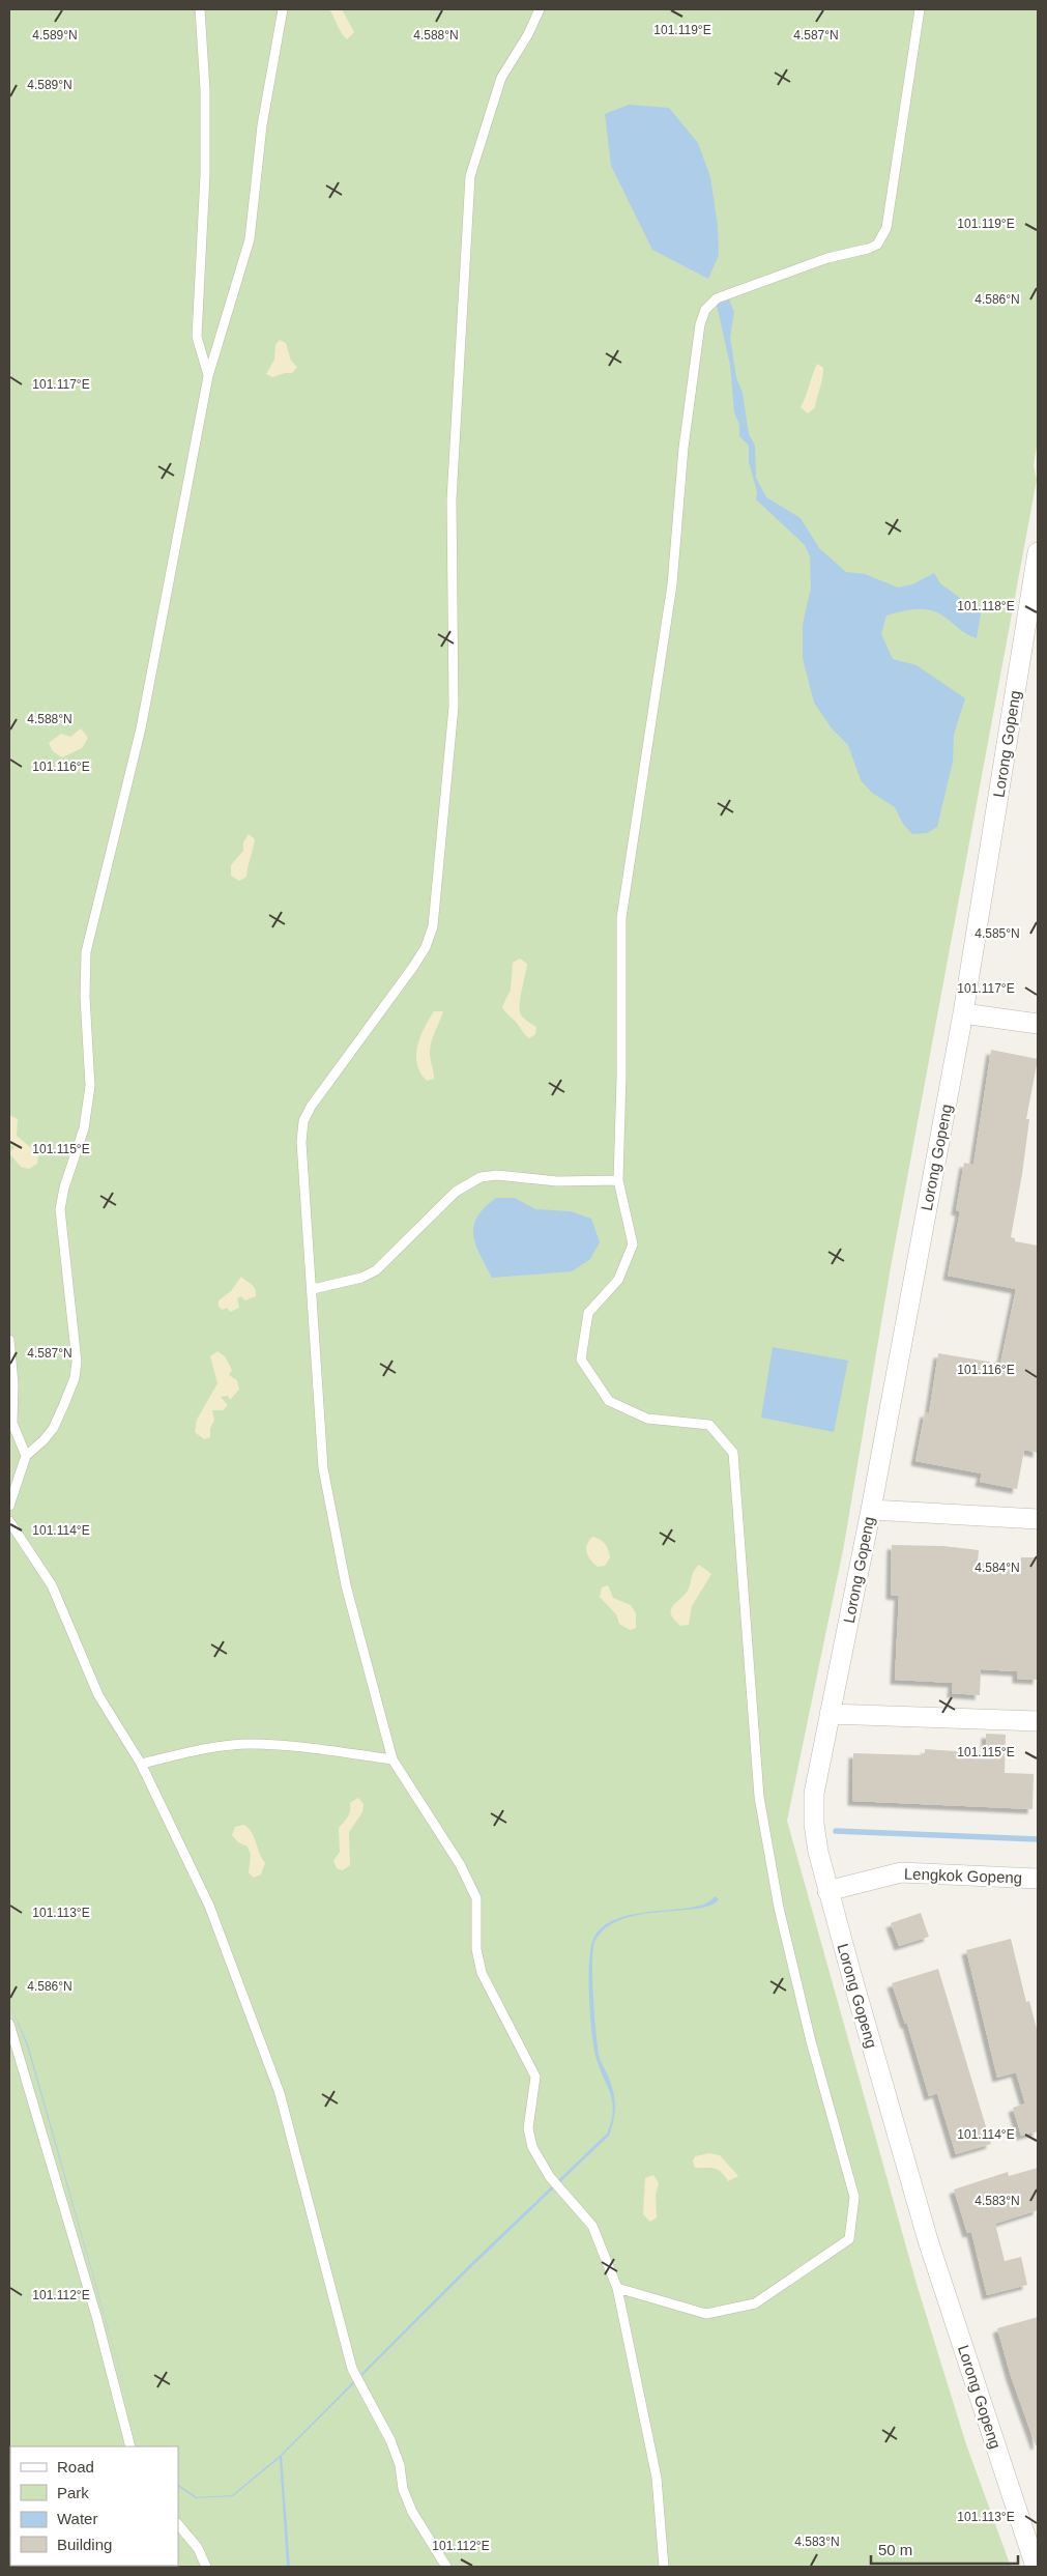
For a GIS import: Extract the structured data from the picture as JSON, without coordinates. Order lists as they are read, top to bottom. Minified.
{"streets":{"street":["Lorong Gopeng","Lengkok Gopeng"]},"crossings":[["Lorong Gopeng","Lengkok Gopeng"]],"legend":["Road","Park","Water","Building"],"scale_bar":"50 m","coordinates":["101.119°E","4.589°N","4.588°N","4.587°N","4.586°N","101.117°E","101.118°E","101.116°E","4.585°N","101.115°E","101.114°E","4.584°N","101.113°E","4.583°N","101.112°E"]}
